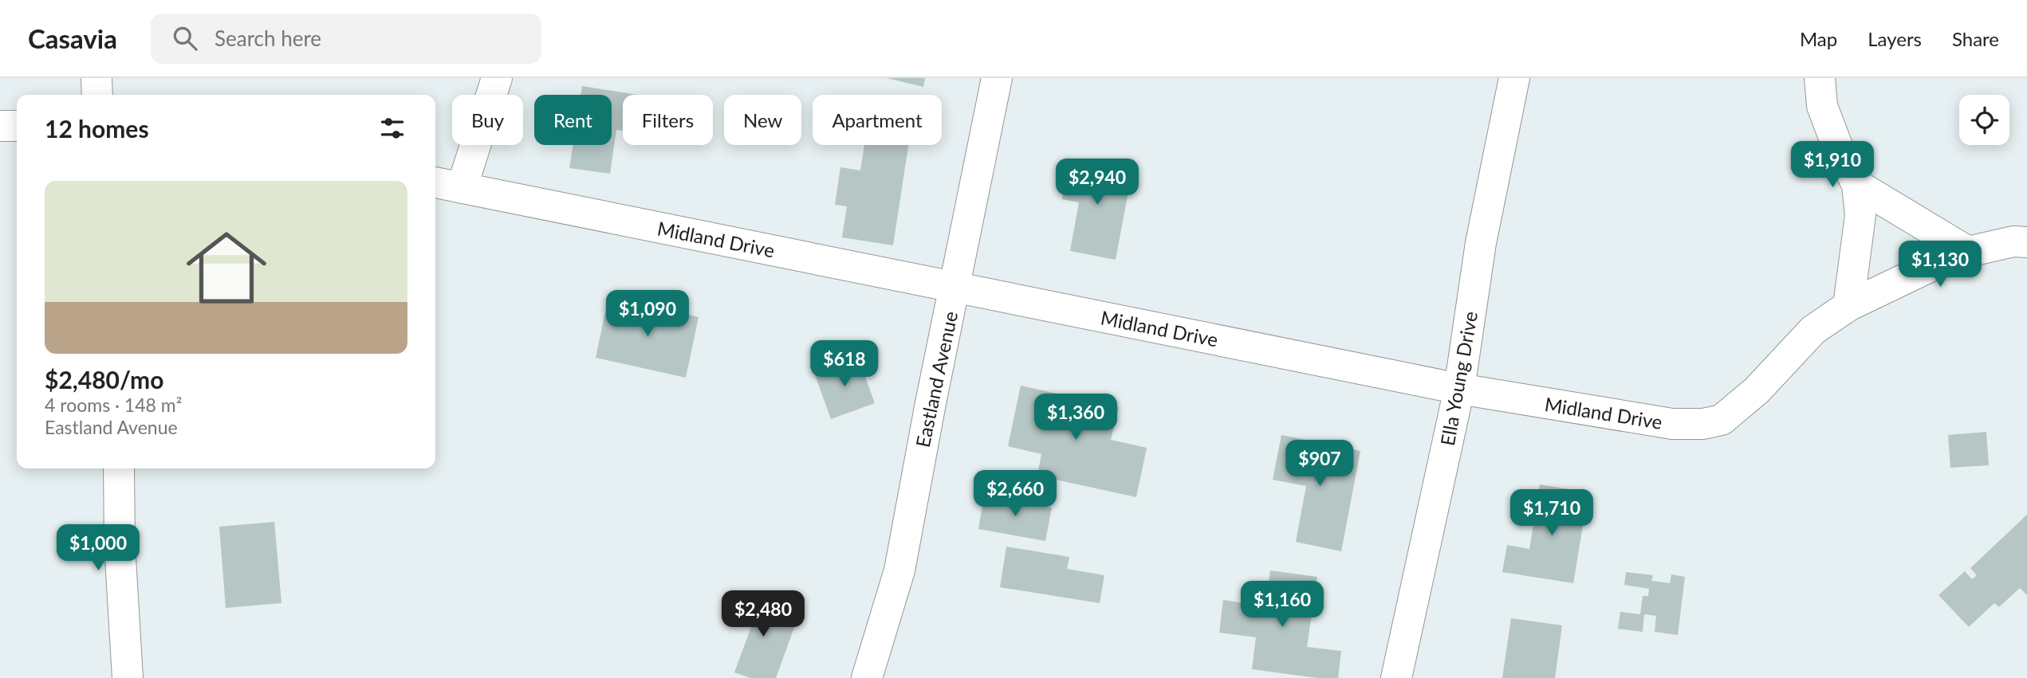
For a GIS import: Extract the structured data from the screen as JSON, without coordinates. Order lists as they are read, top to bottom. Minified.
{"streets":{"street":["Midland Drive","Ella Young Drive","Eastland Avenue"]},"crossings":[["Midland Drive","Ella Young Drive"],["Midland Drive","Eastland Avenue"]],"page":{"header":"Casavia","search":"Search here","nav":["Map","Layers","Share"],"chip":["Buy","Rent","Filters","New","Apartment"],"heading":"12 homes","price":["$1,910","$2,940","$1,130","$1,090","$618","$1,360","$907","$2,660","$1,710","$1,000","$1,160","$2,480"],"list":[{"name":"$2,480/mo","note":"4 rooms · 148 m² · Eastland Avenue"}]}}
